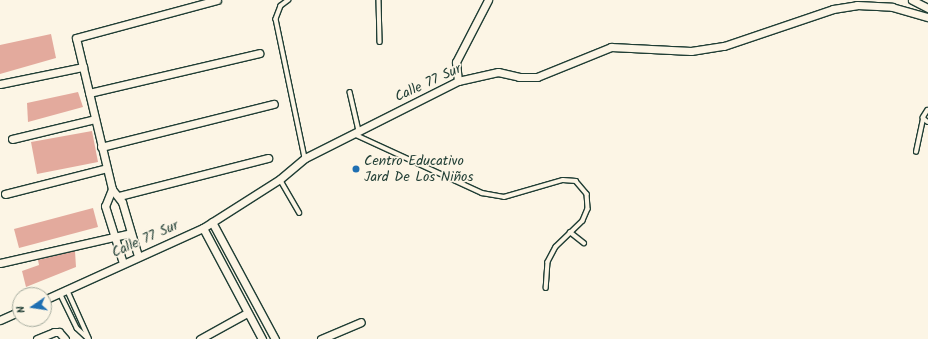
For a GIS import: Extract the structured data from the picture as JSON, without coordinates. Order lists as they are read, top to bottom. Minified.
{"streets":{"street":["Calle 77 Sur"]},"places":["Centro Educativo Jard De Los Niños"],"north":"left"}
